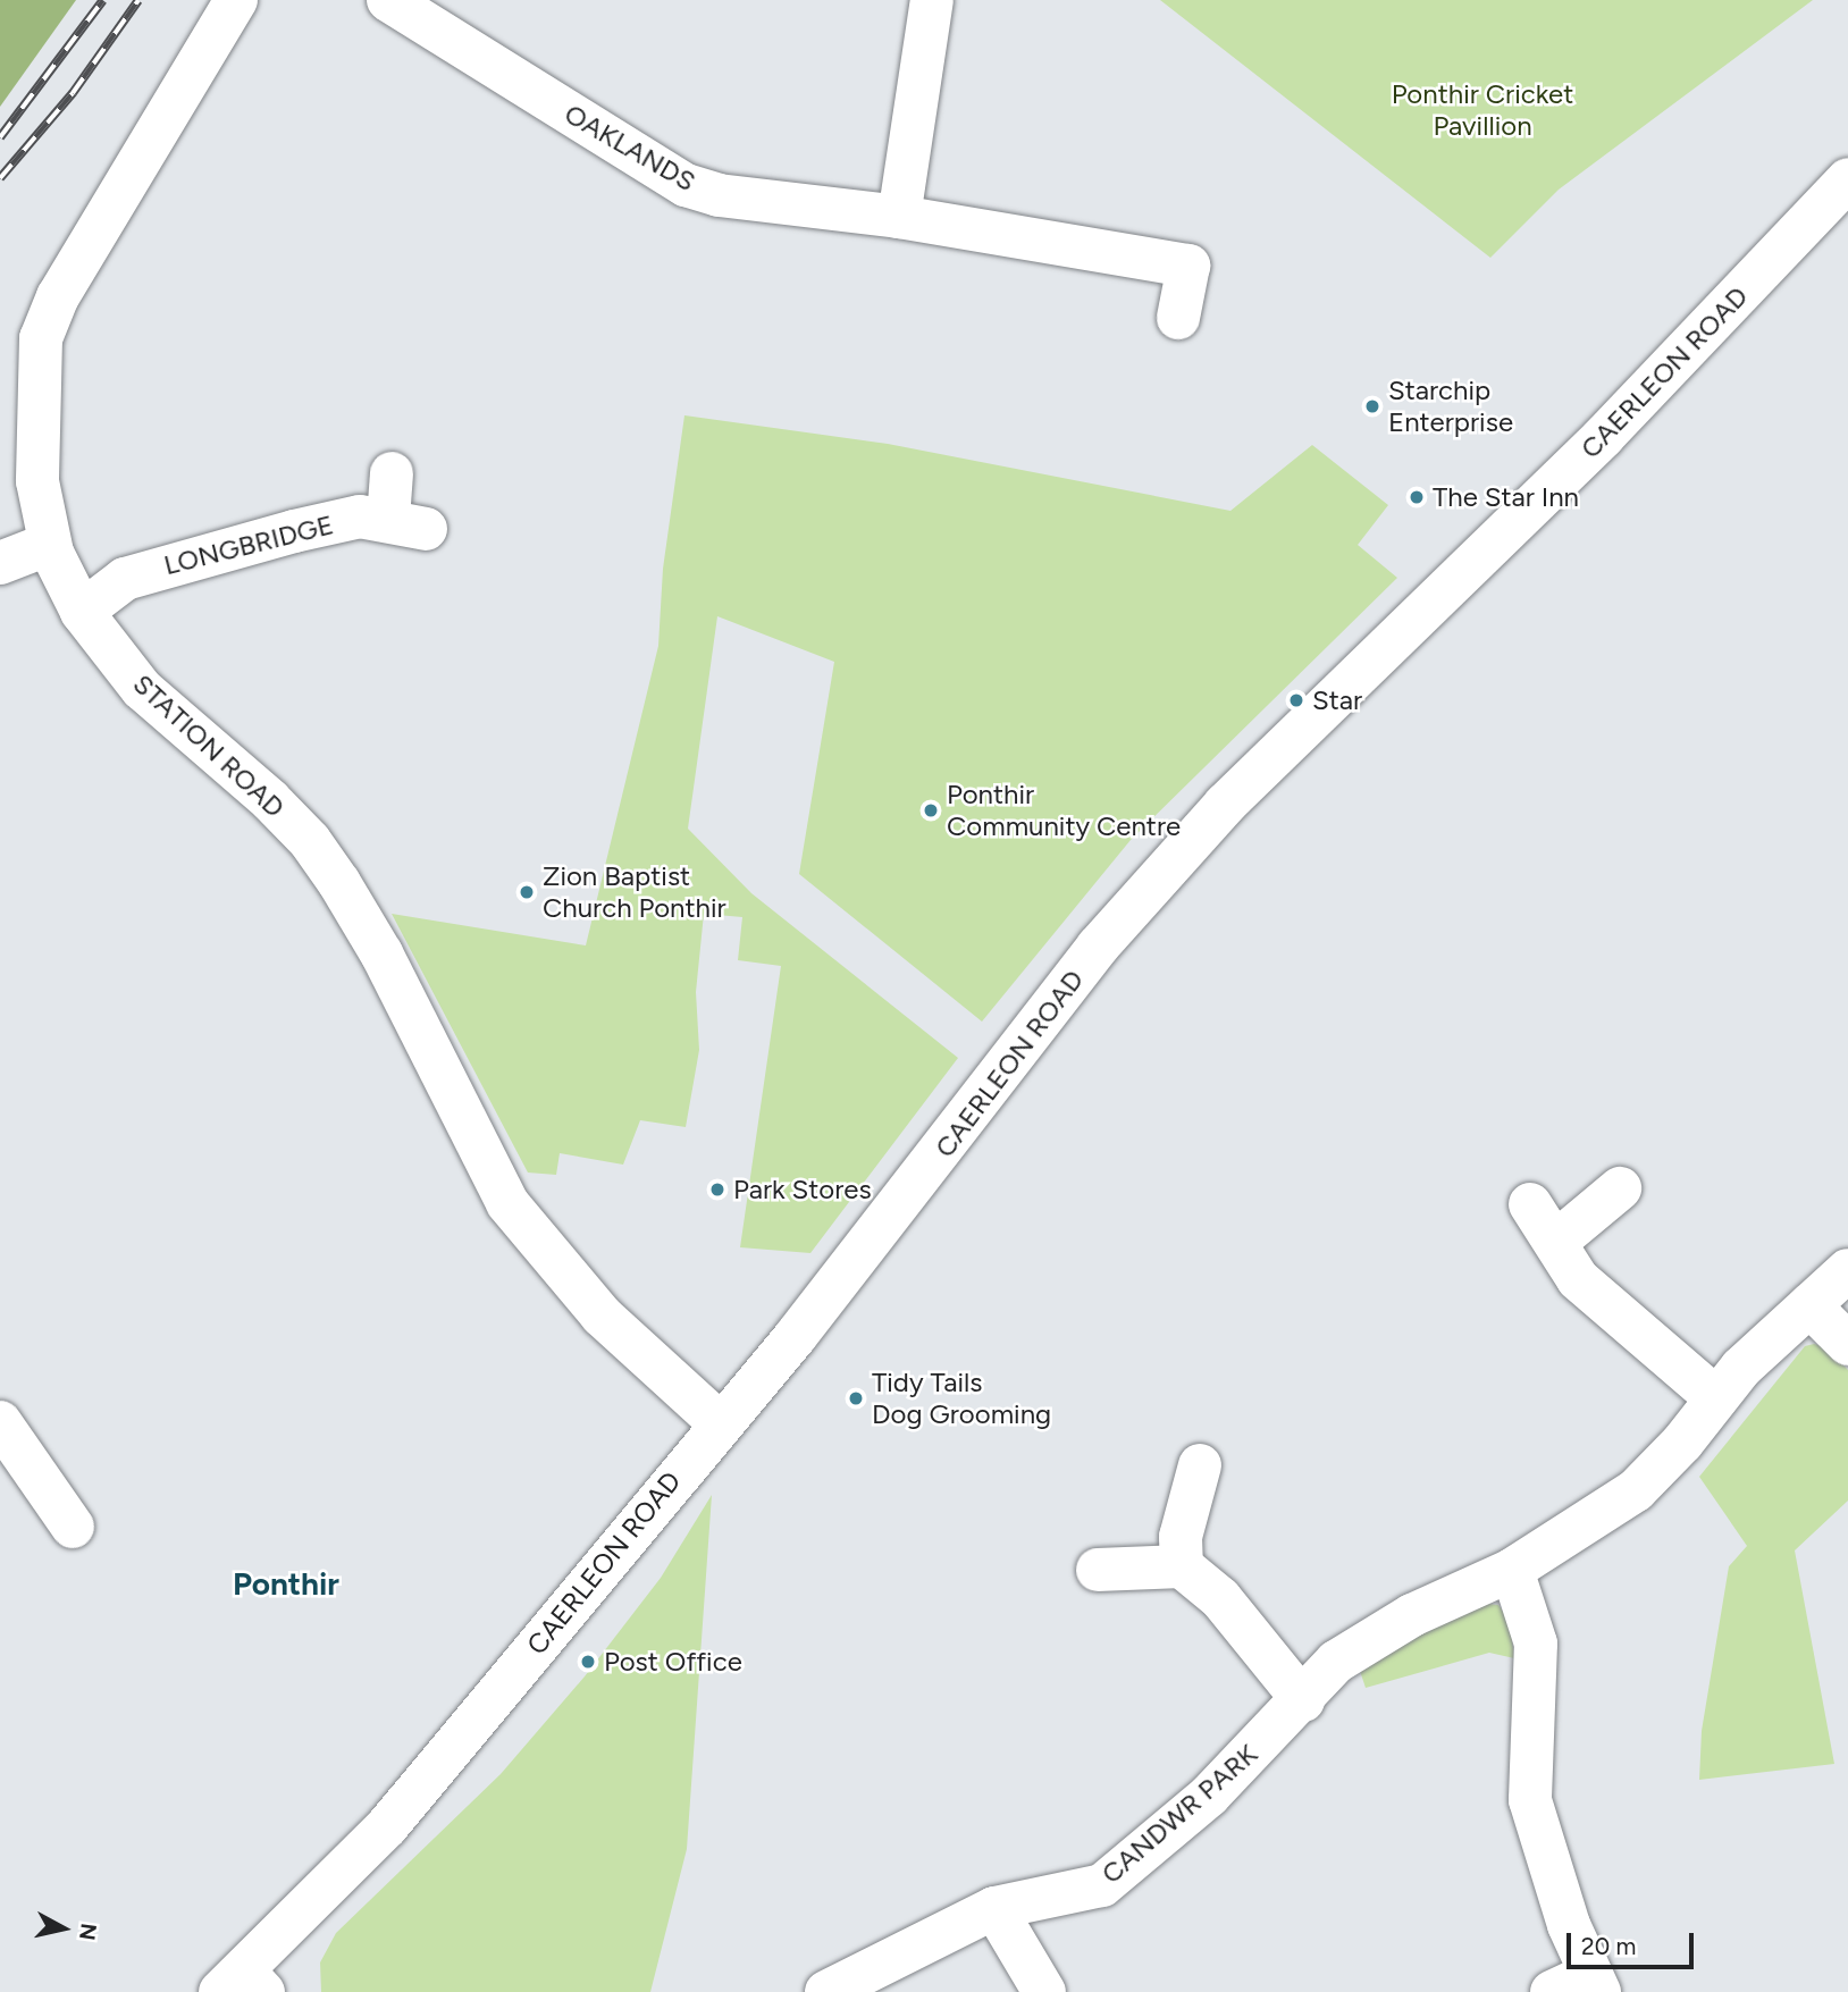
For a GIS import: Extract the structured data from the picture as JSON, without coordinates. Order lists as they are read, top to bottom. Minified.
{"streets":{"street":["OAKLANDS","CAERLEON ROAD","LONGBRIDGE","STATION ROAD","CANDWR PARK"]},"crossings":[["CAERLEON ROAD","STATION ROAD"],["LONGBRIDGE","STATION ROAD"]],"districts":["Ponthir"],"parks":["Ponthir Cricket Pavillion"],"places":["Starchip Enterprise","The Star Inn","Star","Ponthir Community Centre","Zion Baptist Church Ponthir","Park Stores","Tidy Tails Dog Grooming","Post Office"],"scale_bar":"20 m","north":"right"}
